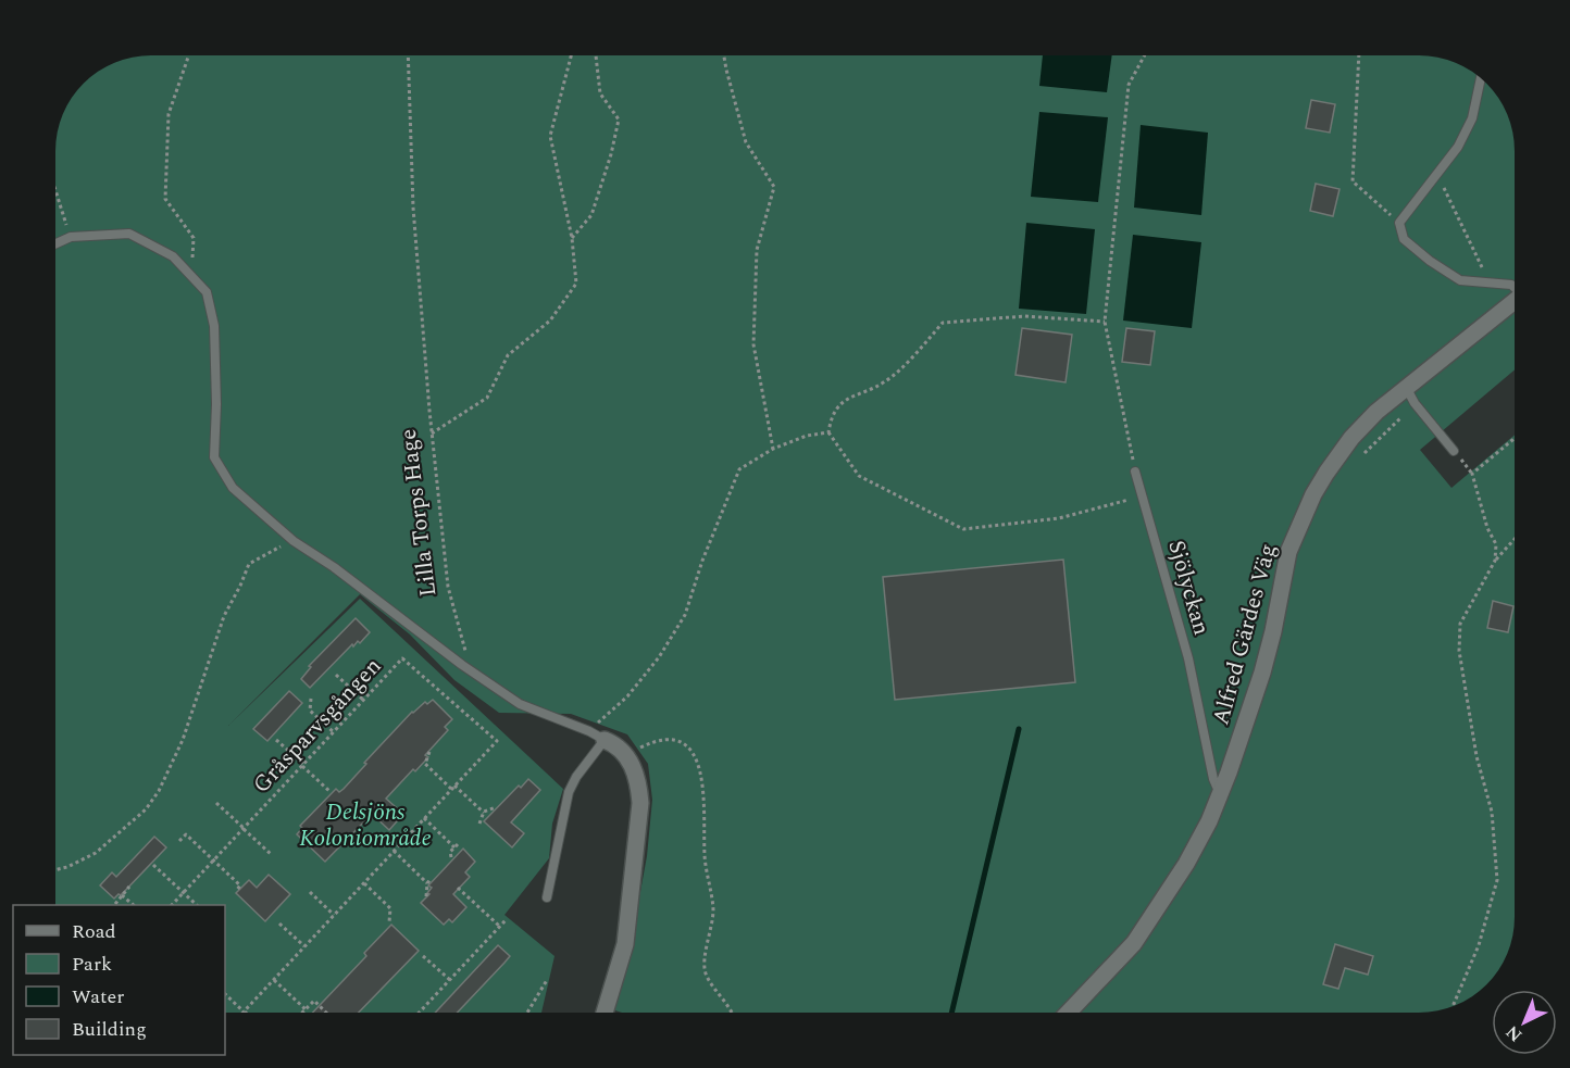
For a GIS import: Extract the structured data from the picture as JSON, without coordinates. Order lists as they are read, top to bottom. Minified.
{"streets":{"street":["Alfred Gärdes Väg"],"lane":["Sjölyckan"],"path":["Lilla Torps Hage","Gråsparvsgången"]},"crossings":[["Sjölyckan","Alfred Gärdes Väg"]],"parks":["Delsjöns Koloniområde"],"legend":["Road","Park","Water","Building"],"north":"bottom left"}
